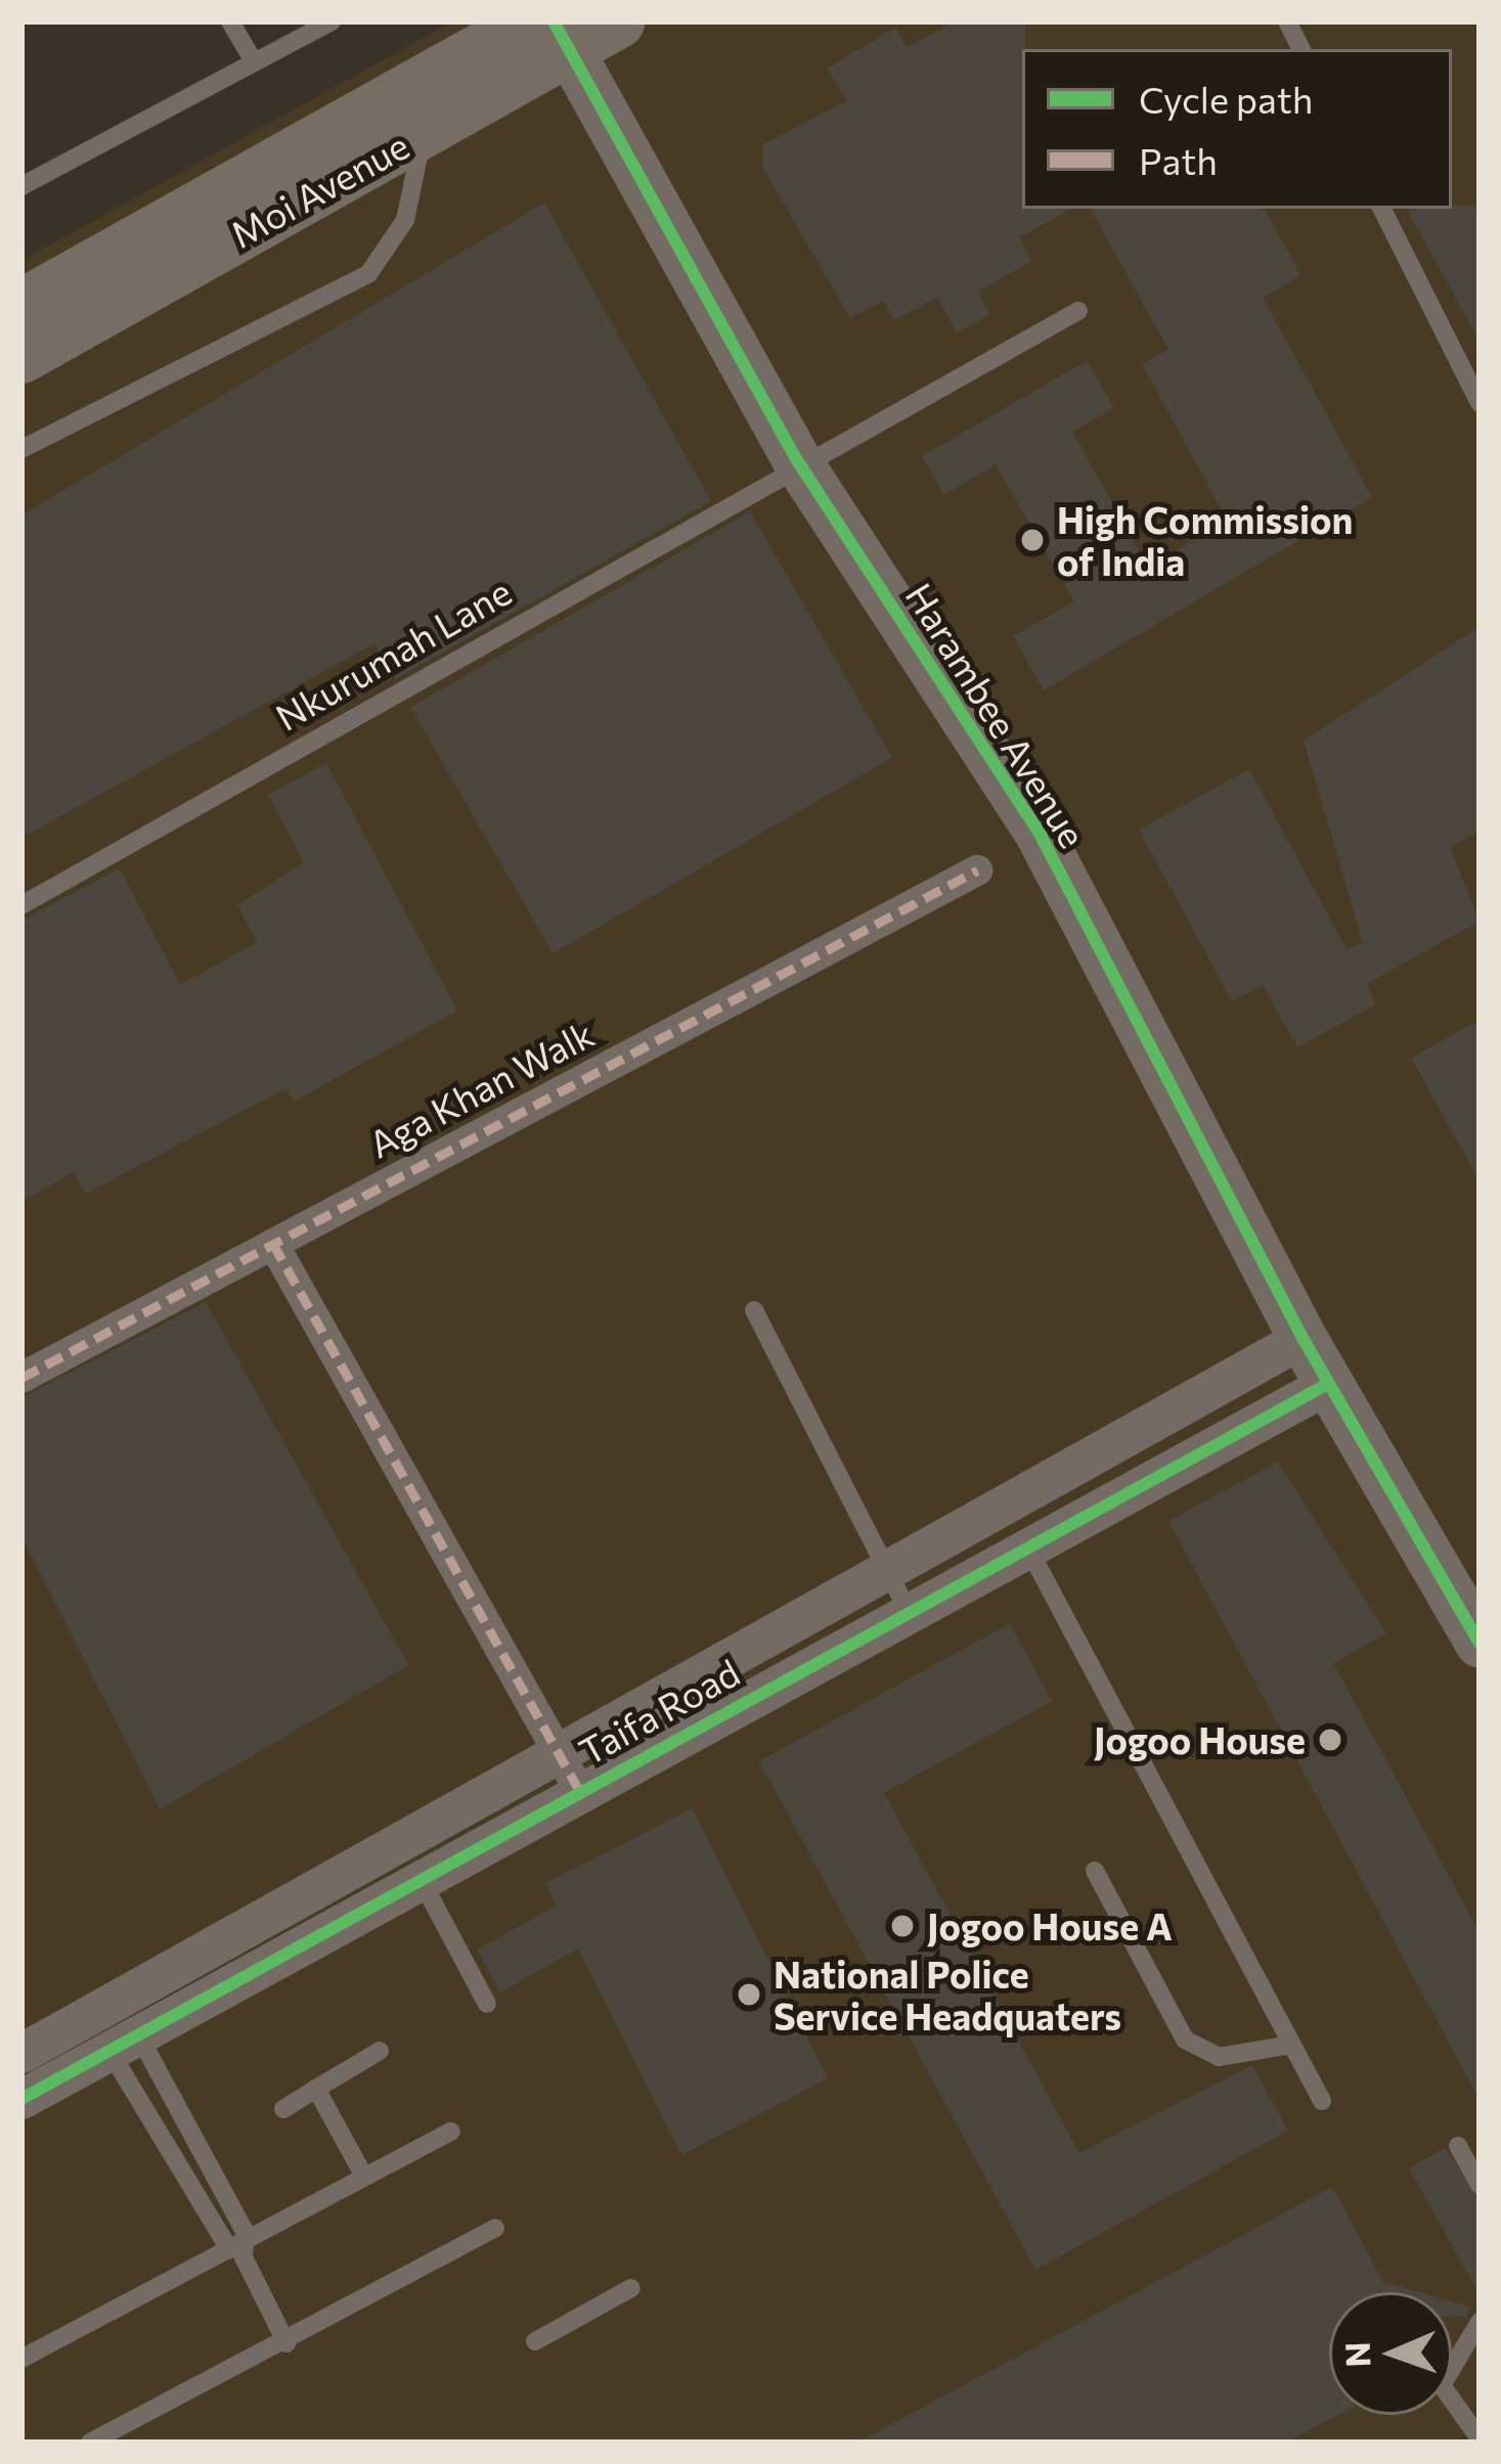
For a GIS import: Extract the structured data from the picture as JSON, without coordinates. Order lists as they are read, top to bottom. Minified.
{"streets":{"main road":["Moi Avenue"],"street":["Harambee Avenue","Aga Khan Walk","Taifa Road"],"lane":["Nkurumah Lane"]},"crossings":[["Moi Avenue","Harambee Avenue"],["Nkurumah Lane","Harambee Avenue"],["Harambee Avenue","Taifa Road"]],"places":["High Commission of India","Jogoo House","Jogoo House A","National Police Service Headquaters"],"legend":["Cycle path","Path"],"north":"left"}
